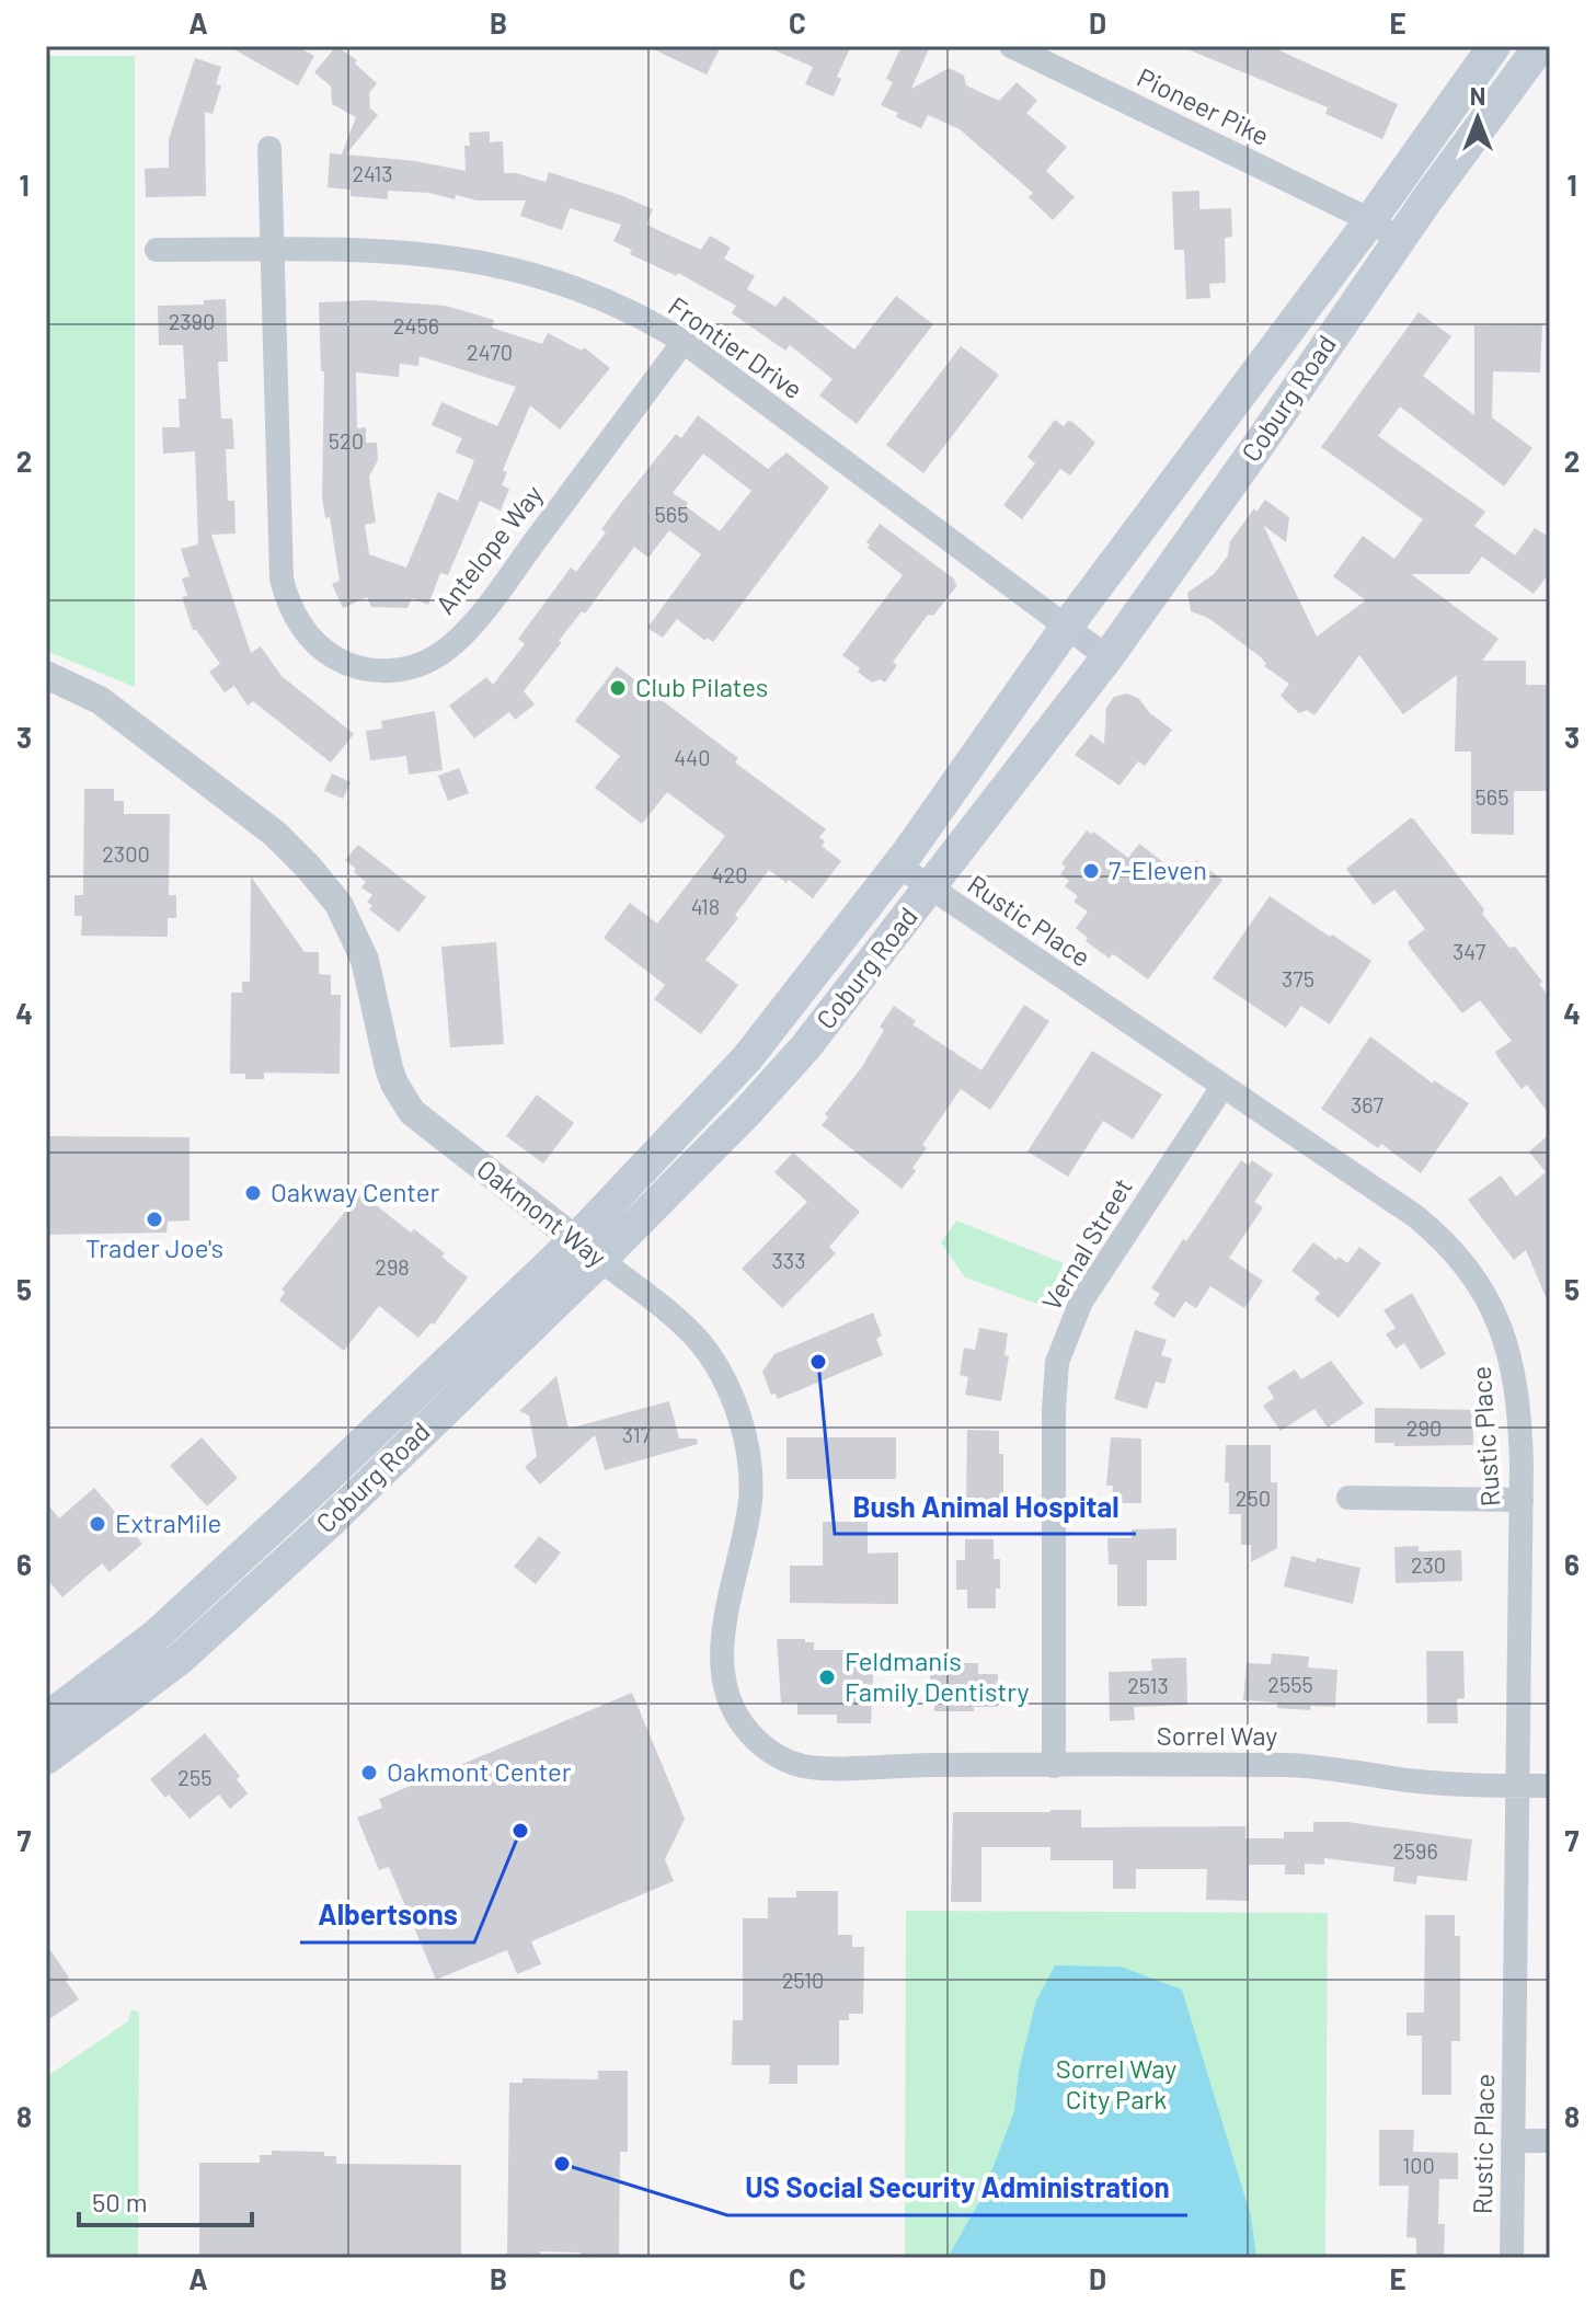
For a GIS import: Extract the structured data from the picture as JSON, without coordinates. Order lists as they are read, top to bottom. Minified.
{"streets":{"main road":["Coburg Road"],"street":["Pioneer Pike","Frontier Drive","Antelope Way","Rustic Place","Oakmont Way","Vernal Street","Sorrel Way"]},"crossings":[["Pioneer Pike","Coburg Road"],["Frontier Drive","Coburg Road"],["Frontier Drive","Antelope Way"],["Coburg Road","Rustic Place"],["Coburg Road","Oakmont Way"],["Rustic Place","Vernal Street"],["Rustic Place","Sorrel Way"],["Oakmont Way","Sorrel Way"],["Vernal Street","Sorrel Way"]],"parks":["Sorrel Way City Park"],"places":["Club Pilates","7-Eleven","Oakway Center","Trader Joe's","Bush Animal Hospital","ExtraMile","Feldmanis Family Dentistry","Oakmont Center","Albertsons","US Social Security Administration"],"house_numbers":["2413","2390","2456","2470","520","565","440","565","2300","420","418","347","375","367","333","298","290","317","250","230","2555","2513","255","2596","2510","100"],"scale_bar":"50 m","north":"top","grid":{"columns":["A","B","C","D","E"],"rows":["1","2","3","4","5","6","7","8"]}}
